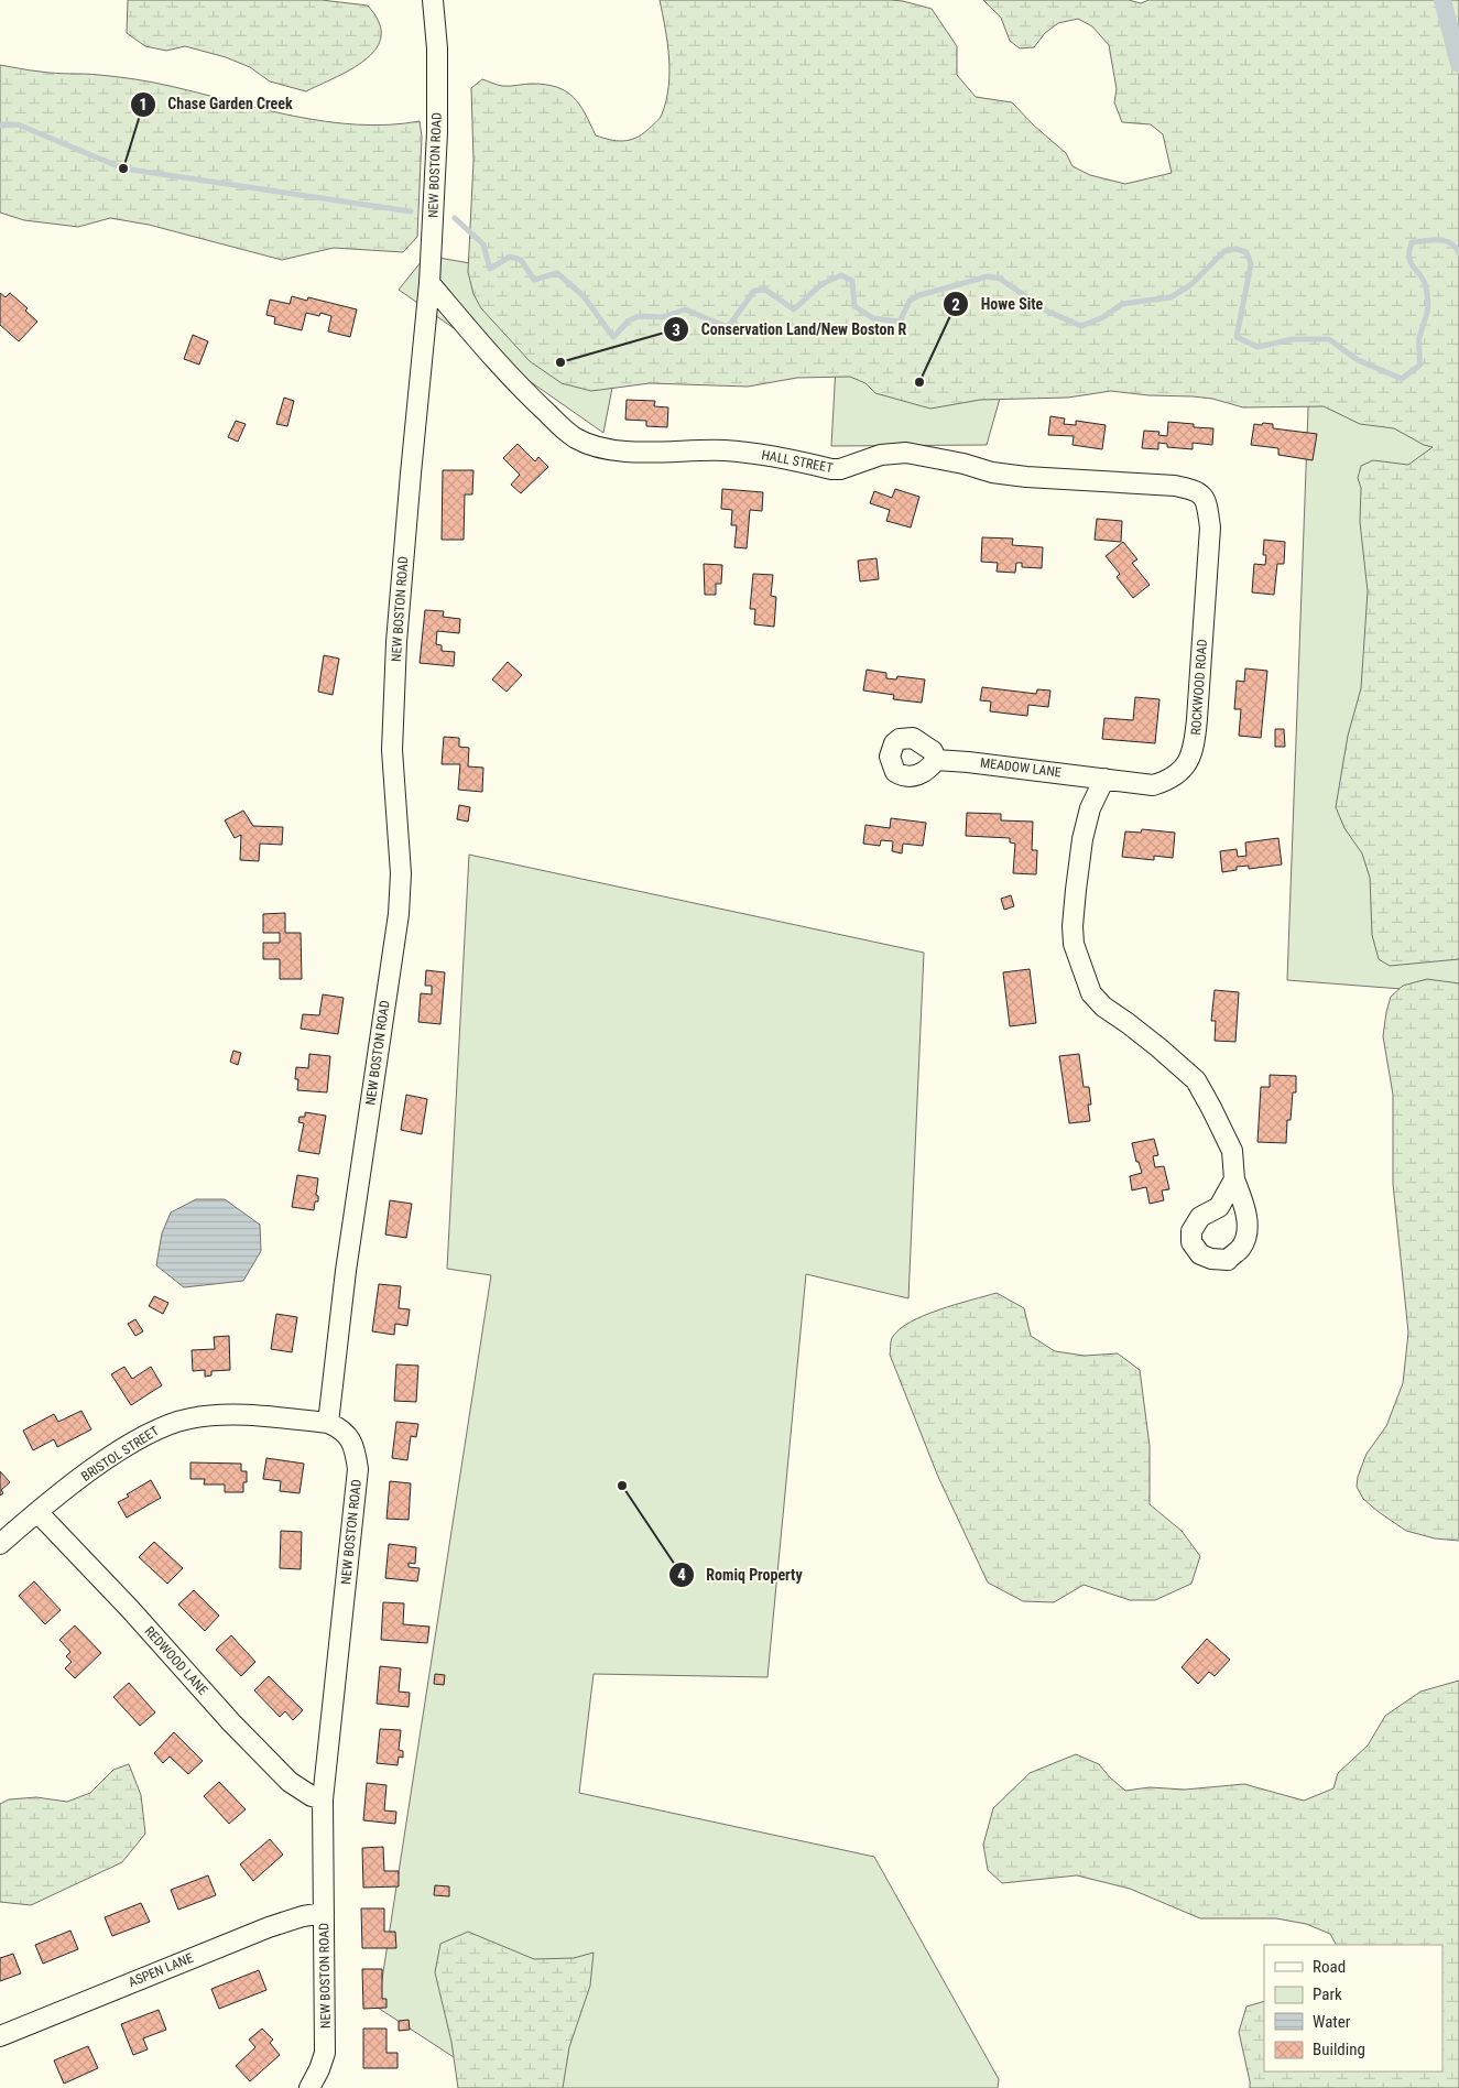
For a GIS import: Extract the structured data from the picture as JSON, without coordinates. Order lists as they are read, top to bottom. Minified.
{"streets":{"street":["NEW BOSTON ROAD","HALL STREET","ROCKWOOD ROAD","MEADOW LANE","BRISTOL STREET","REDWOOD LANE","ASPEN LANE"]},"crossings":[["NEW BOSTON ROAD","HALL STREET"],["NEW BOSTON ROAD","BRISTOL STREET"],["NEW BOSTON ROAD","REDWOOD LANE"],["NEW BOSTON ROAD","ASPEN LANE"],["HALL STREET","ROCKWOOD ROAD"],["ROCKWOOD ROAD","MEADOW LANE"],["BRISTOL STREET","REDWOOD LANE"]],"places":["Chase Garden Creek","Conservation Land/New Boston R","Howe Site","Romiq Property"],"legend":["Road","Park","Water","Building"]}
